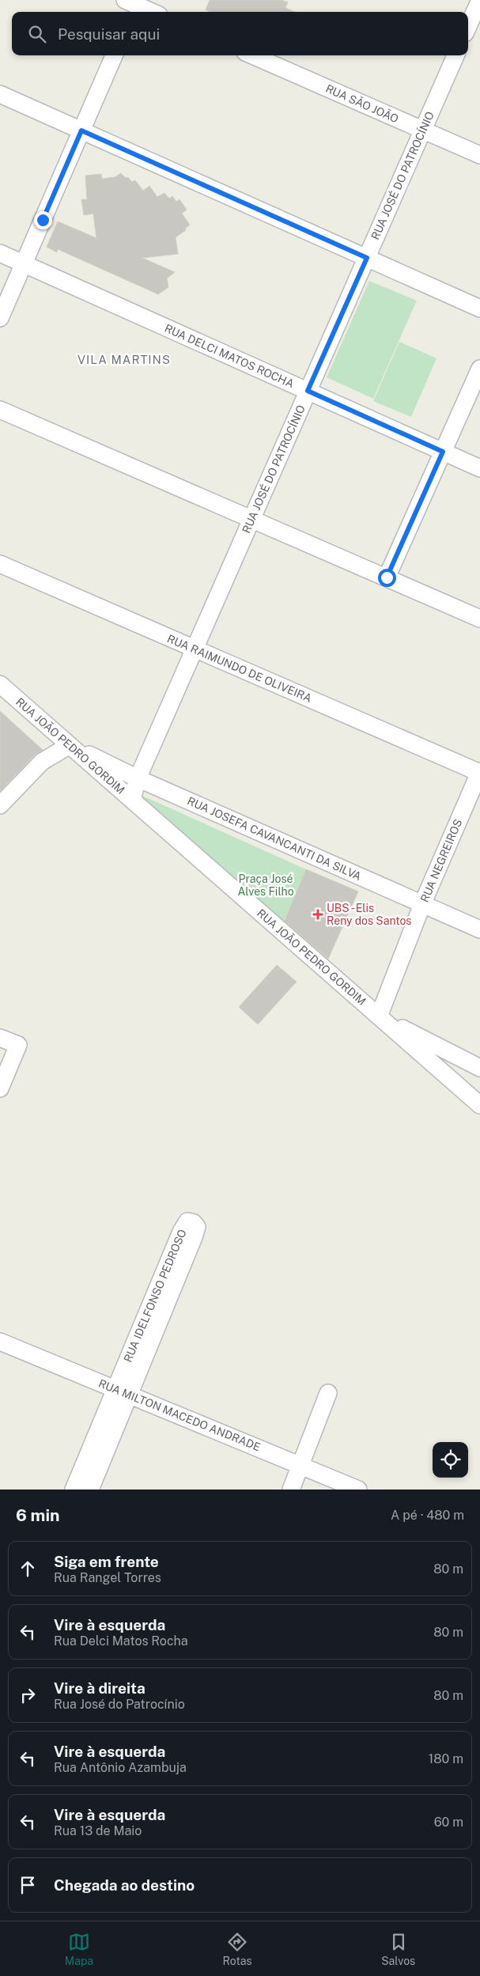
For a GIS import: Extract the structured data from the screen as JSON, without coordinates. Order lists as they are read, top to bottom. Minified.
{"streets":{"street":["RUA SÃO JOÃO","RUA JOSÉ DO PATROCÍNIO","RUA DELCI MATOS ROCHA","RUA RAIMUNDO DE OLIVEIRA","RUA JOÃO PEDRO GORDIM","RUA JOSEFA CAVANCANTI DA SILVA","RUA NEGREIROS","RUA IDELFONSO PEDROSO","RUA MILTON MACEDO ANDRADE"]},"crossings":[["RUA SÃO JOÃO","RUA JOSÉ DO PATROCÍNIO"],["RUA JOSÉ DO PATROCÍNIO","RUA DELCI MATOS ROCHA"],["RUA JOSÉ DO PATROCÍNIO","RUA RAIMUNDO DE OLIVEIRA"],["RUA JOSÉ DO PATROCÍNIO","RUA JOÃO PEDRO GORDIM"],["RUA JOSÉ DO PATROCÍNIO","RUA JOSEFA CAVANCANTI DA SILVA"],["RUA RAIMUNDO DE OLIVEIRA","RUA NEGREIROS"],["RUA JOÃO PEDRO GORDIM","RUA JOSEFA CAVANCANTI DA SILVA"],["RUA JOÃO PEDRO GORDIM","RUA NEGREIROS"],["RUA JOSEFA CAVANCANTI DA SILVA","RUA NEGREIROS"],["RUA IDELFONSO PEDROSO","RUA MILTON MACEDO ANDRADE"]],"districts":["VILA MARTINS"],"parks":["Praça José Alves Filho"],"places":{"health":["UBS - Elis Reny dos Santos"]},"page":{"search":"Pesquisar aqui","heading":["6 min","A pé · 480 m"],"list":[["Siga em frente","Rua Rangel Torres","80 m"],["Vire à esquerda","Rua Delci Matos Rocha","80 m"],["Vire à direita","Rua José do Patrocínio","80 m"],["Vire à esquerda","Rua Antônio Azambuja","180 m"],["Vire à esquerda","Rua 13 de Maio","60 m"],"Chegada ao destino"],"nav":["Mapa","Rotas","Salvos"]}}
